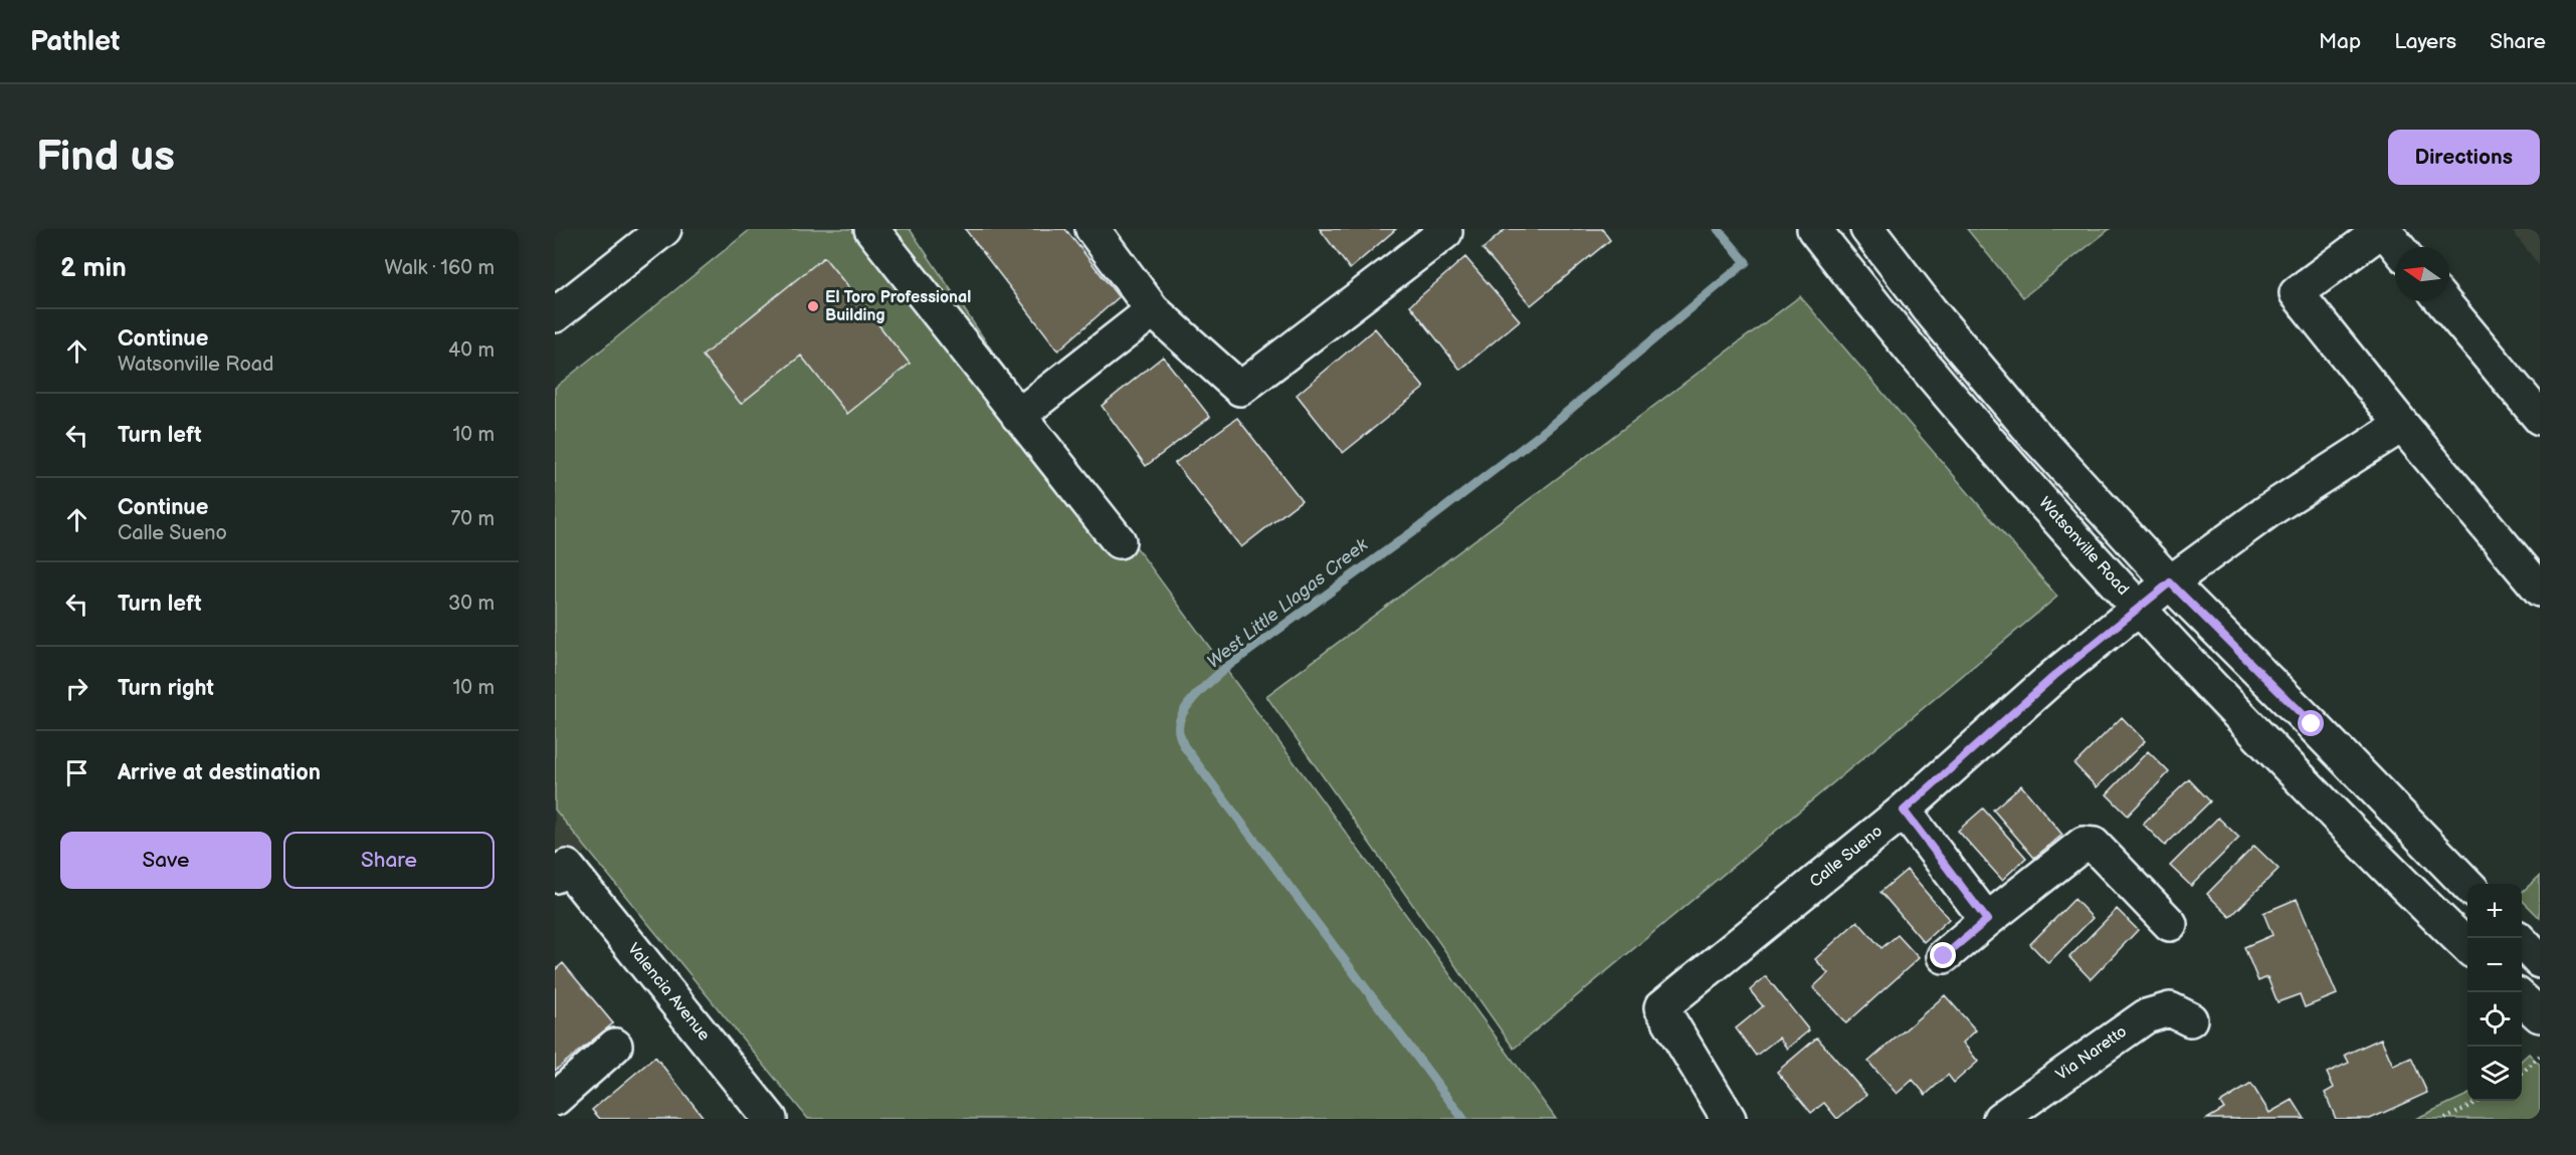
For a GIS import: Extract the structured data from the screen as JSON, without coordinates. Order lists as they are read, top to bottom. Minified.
{"streets":{"main road":["Watsonville Road","Calle Sueno","Valencia Avenue","Via Naretto"]},"crossings":[["Watsonville Road","Calle Sueno"]],"water":["West Little Llagas Creek"],"places":["El Toro Professional Building"],"north":"left","page":{"header":"Pathlet","nav":["Map","Layers","Share"],"buttons":["Directions",["Save","Share"]],"title":"Find us","heading":["2 min","Walk · 160 m"],"list":[["Continue","Watsonville Road","40 m"],["Turn left","10 m"],["Continue","Calle Sueno","70 m"],["Turn left","30 m"],["Turn right","10 m"],"Arrive at destination"],"map_buttons":["+","−"]}}
